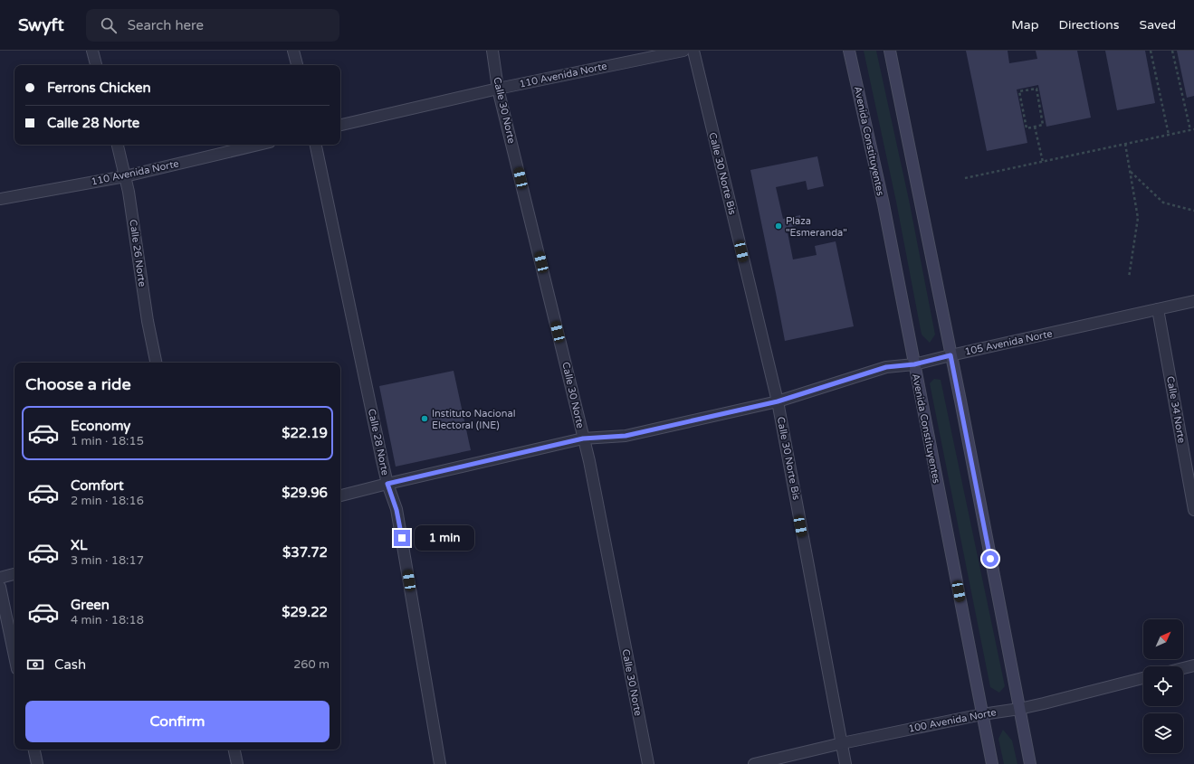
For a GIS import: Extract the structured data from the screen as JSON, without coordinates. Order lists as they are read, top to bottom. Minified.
{"streets":{"main road":["Avenida Constituyentes"],"street":["110 Avenida Norte","Calle 30 Norte","Calle 30 Norte Bis","Calle 26 Norte","105 Avenida Norte","Calle 34 Norte","Calle 28 Norte","100 Avenida Norte"]},"crossings":[["110 Avenida Norte","Calle 30 Norte"],["110 Avenida Norte","Calle 26 Norte"],["Calle 30 Norte","105 Avenida Norte"],["Avenida Constituyentes","105 Avenida Norte"],["Avenida Constituyentes","100 Avenida Norte"],["Calle 30 Norte Bis","105 Avenida Norte"],["Calle 30 Norte Bis","100 Avenida Norte"],["105 Avenida Norte","Calle 34 Norte"],["105 Avenida Norte","Calle 28 Norte"]],"places":["Plaza \"Esmeranda\"","Instituto Nacional Electoral (INE)"],"north":"top right","page":{"header":"Swyft","search":"Search here","nav":["Map","Directions","Saved"],"banner":["Ferrons Chicken","Calle 28 Norte"],"heading":"Choose a ride","list":[{"name":"Economy","note":"1 min · 18:15","value":"$22.19"},{"name":"Comfort","note":"2 min · 18:16","value":"$29.96"},{"name":"XL","note":"3 min · 18:17","value":"$37.72"},{"name":"Green","note":"4 min · 18:18","value":"$29.22"}],"bubble":"1 min","pay":["Cash","260 m"],"buttons":"Confirm"}}
